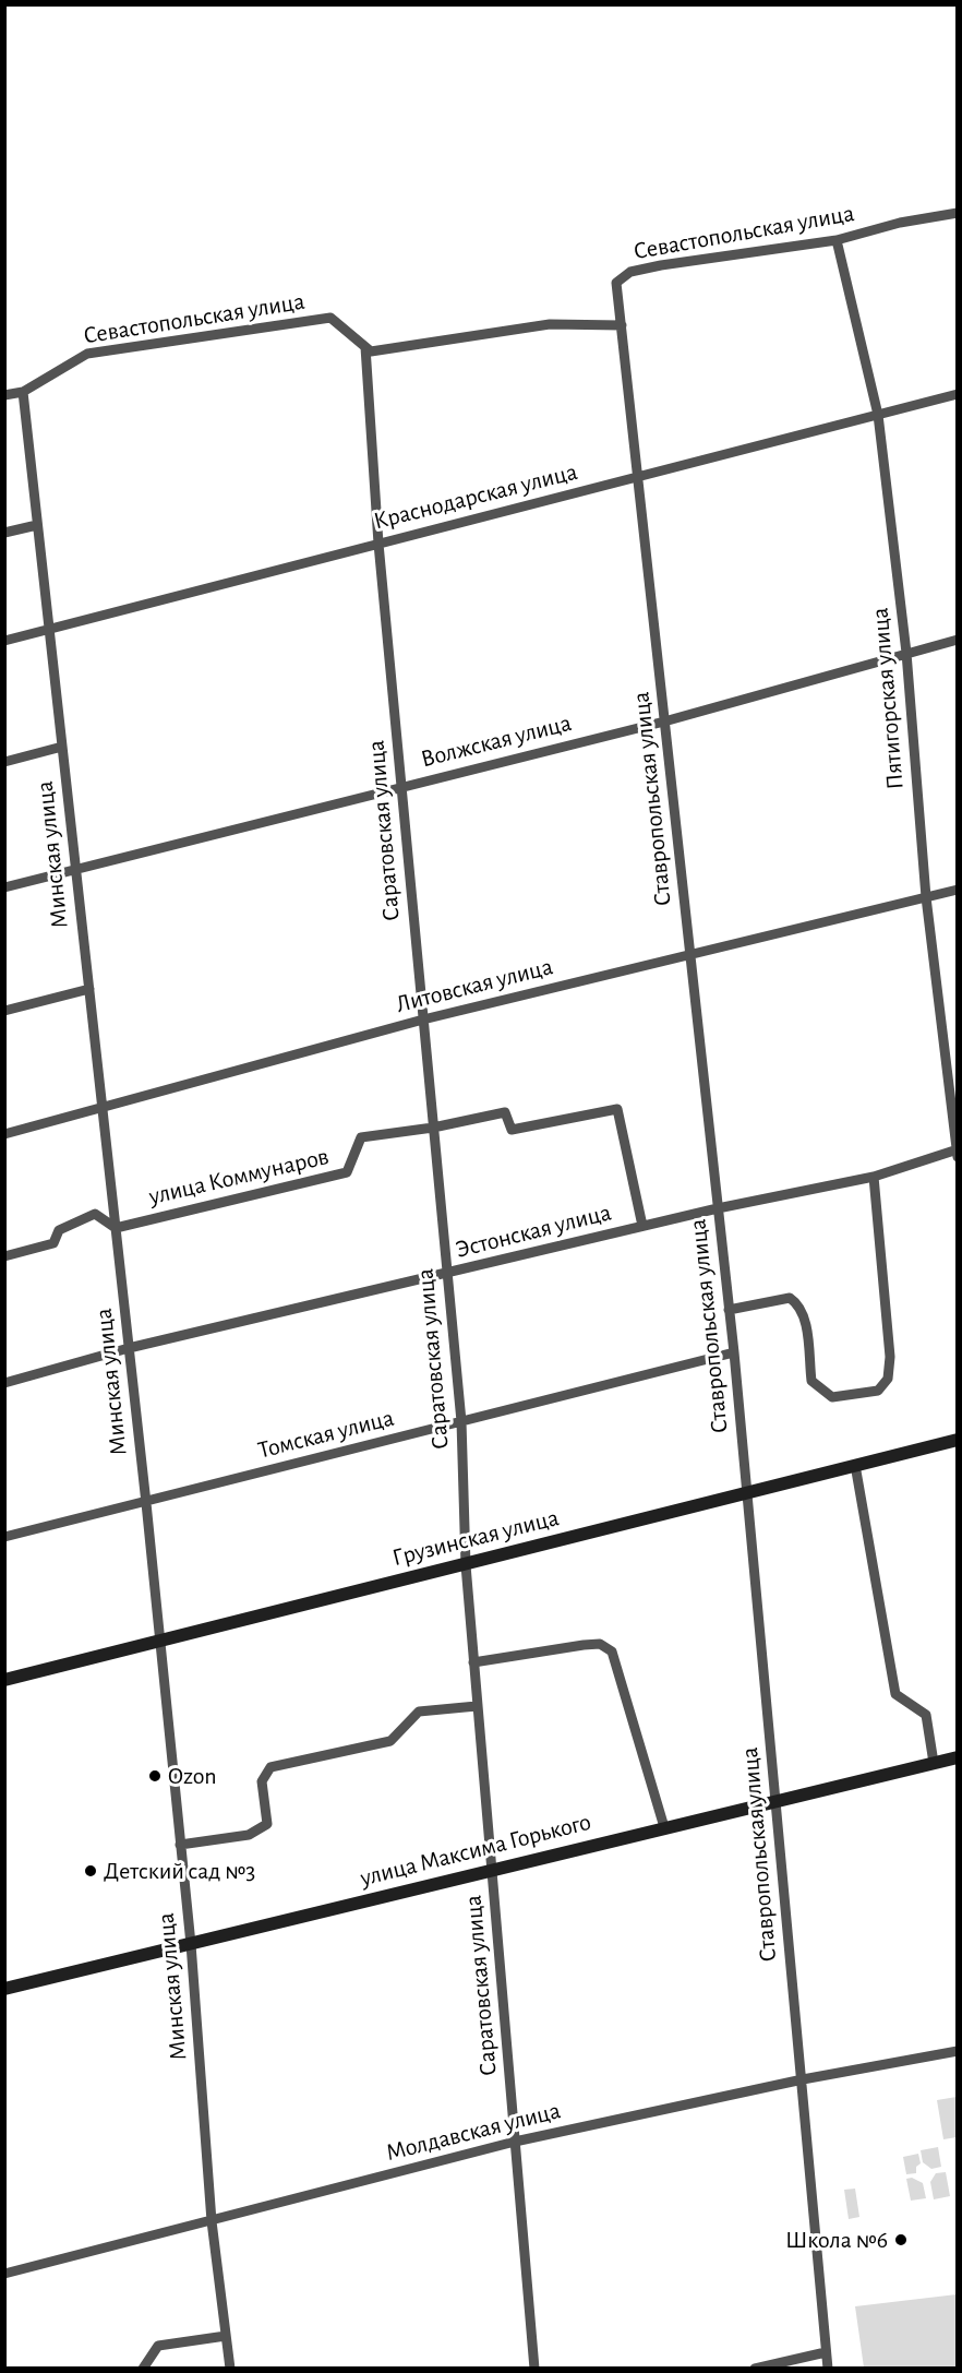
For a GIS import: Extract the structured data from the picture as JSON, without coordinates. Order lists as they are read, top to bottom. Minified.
{"streets":{"main road":["Грузинская улица","улица Максима Горького"],"street":["Севастопольская улица","Краснодарская улица","Пятигорская улица","Волжская улица","Ставропольская улица","Саратовская улица","Минская улица","Литовская улица","улица Коммунаров","Эстонская улица","Томская улица","Молдавская улица"]},"crossings":[["Севастопольская улица","Пятигорская улица"],["Севастопольская улица","Ставропольская улица"],["Севастопольская улица","Саратовская улица"],["Севастопольская улица","Минская улица"],["Краснодарская улица","Пятигорская улица"],["Краснодарская улица","Ставропольская улица"],["Краснодарская улица","Саратовская улица"],["Краснодарская улица","Минская улица"],["Пятигорская улица","Волжская улица"],["Пятигорская улица","Литовская улица"],["Пятигорская улица","Эстонская улица"],["Волжская улица","Ставропольская улица"],["Волжская улица","Саратовская улица"],["Волжская улица","Минская улица"],["Ставропольская улица","Литовская улица"],["Ставропольская улица","Эстонская улица"],["Ставропольская улица","Томская улица"],["Ставропольская улица","Грузинская улица"],["Ставропольская улица","улица Максима Горького"],["Ставропольская улица","Молдавская улица"],["Саратовская улица","Литовская улица"],["Саратовская улица","улица Коммунаров"],["Саратовская улица","Эстонская улица"],["Саратовская улица","Томская улица"],["Саратовская улица","Грузинская улица"],["Саратовская улица","улица Максима Горького"],["Саратовская улица","Молдавская улица"],["Минская улица","Литовская улица"],["Минская улица","улица Коммунаров"],["Минская улица","Эстонская улица"],["Минская улица","Томская улица"],["Минская улица","Грузинская улица"],["Минская улица","улица Максима Горького"],["Минская улица","Молдавская улица"],["улица Коммунаров","Эстонская улица"]],"places":["Ozon","Детский сад №3","Школа №6"]}
